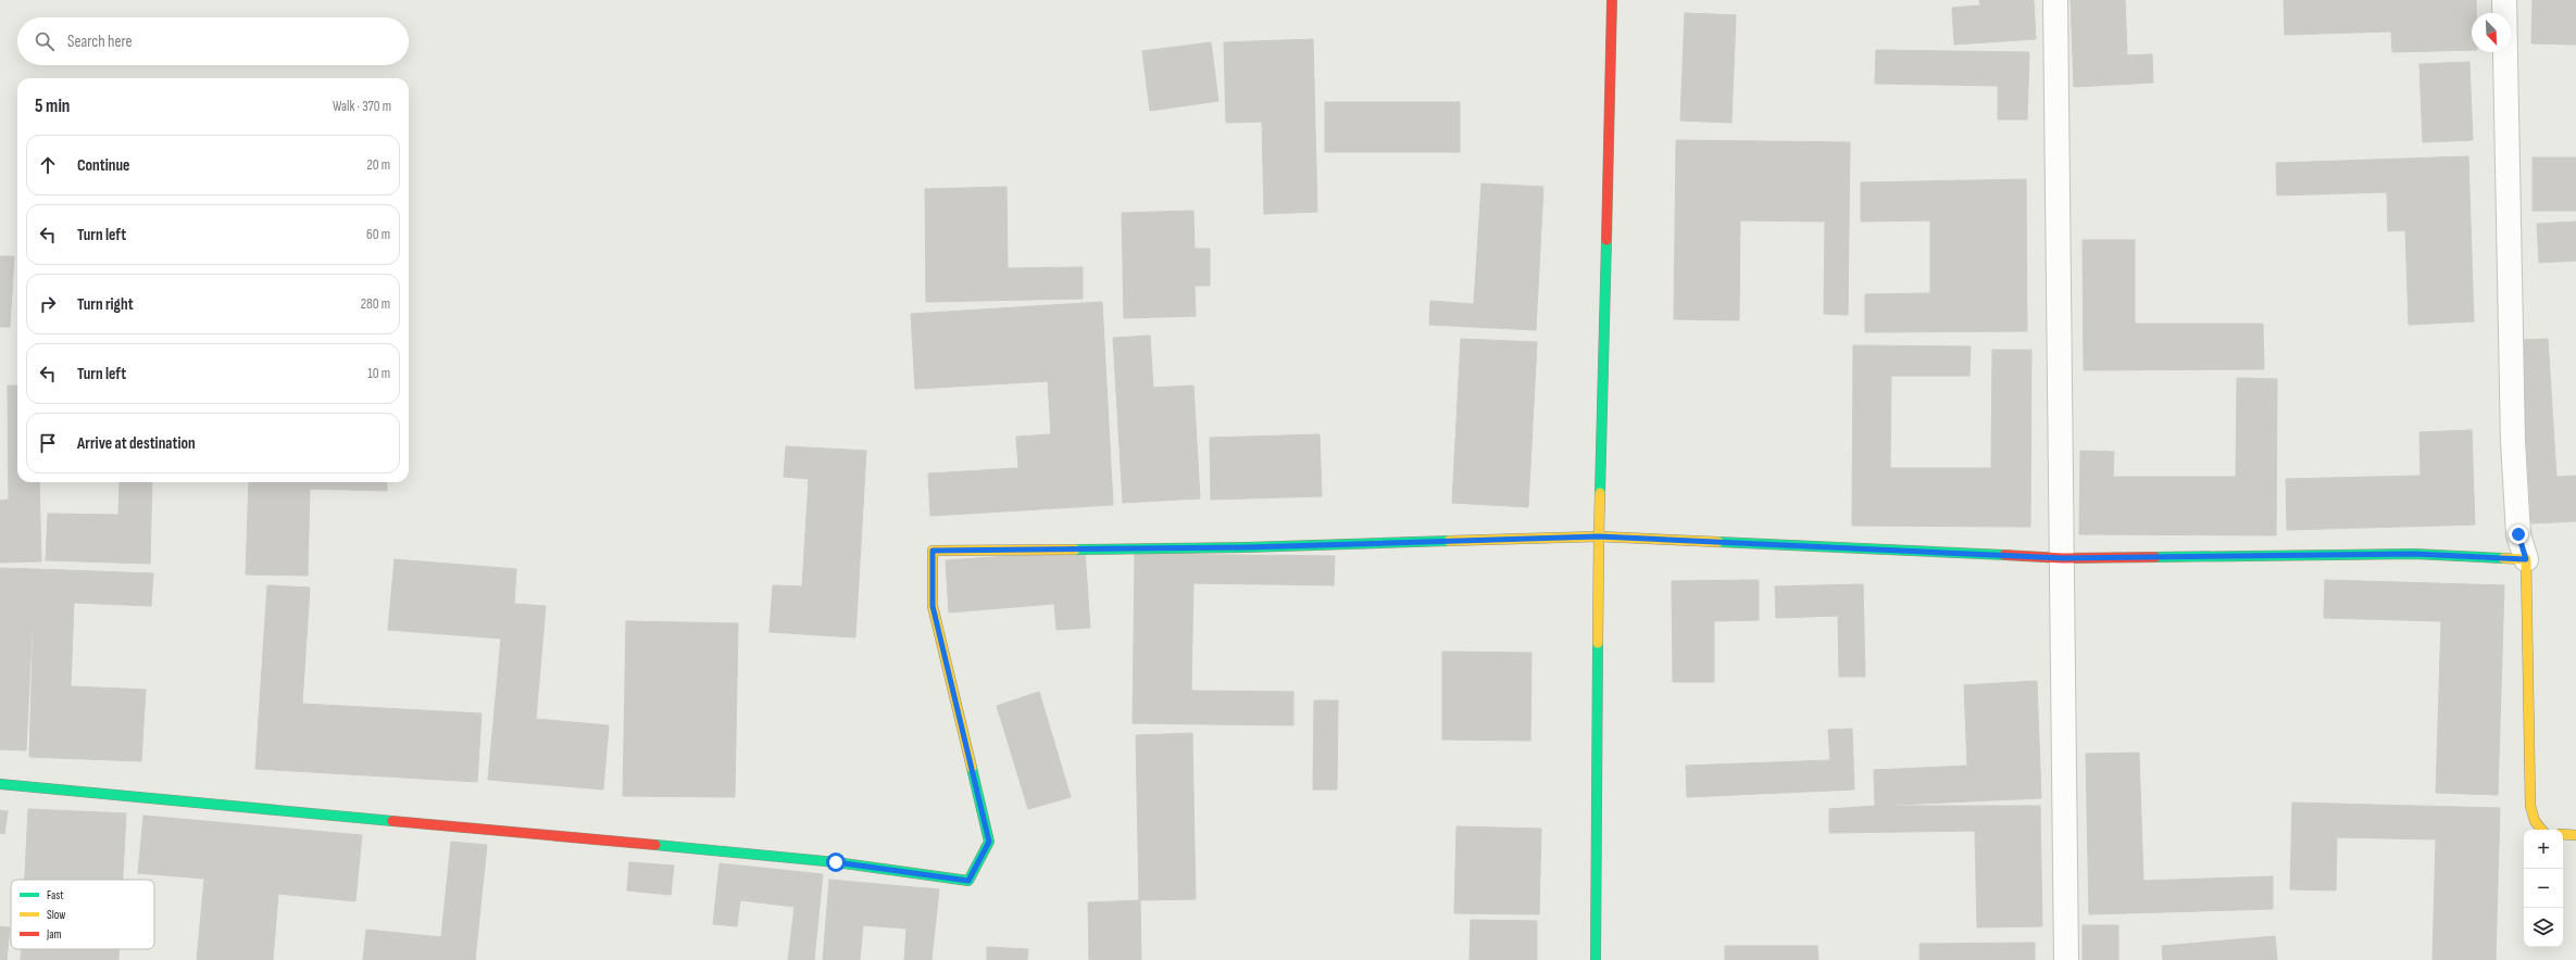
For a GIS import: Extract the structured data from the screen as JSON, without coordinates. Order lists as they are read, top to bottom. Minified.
{"legend":["Fast","Slow","Jam"],"north":"bottom right","page":{"search":"Search here","heading":["5 min","Walk · 370 m"],"list":[["Continue","20 m"],["Turn left","60 m"],["Turn right","280 m"],["Turn left","10 m"],"Arrive at destination"],"map_buttons":["+","−"]}}
